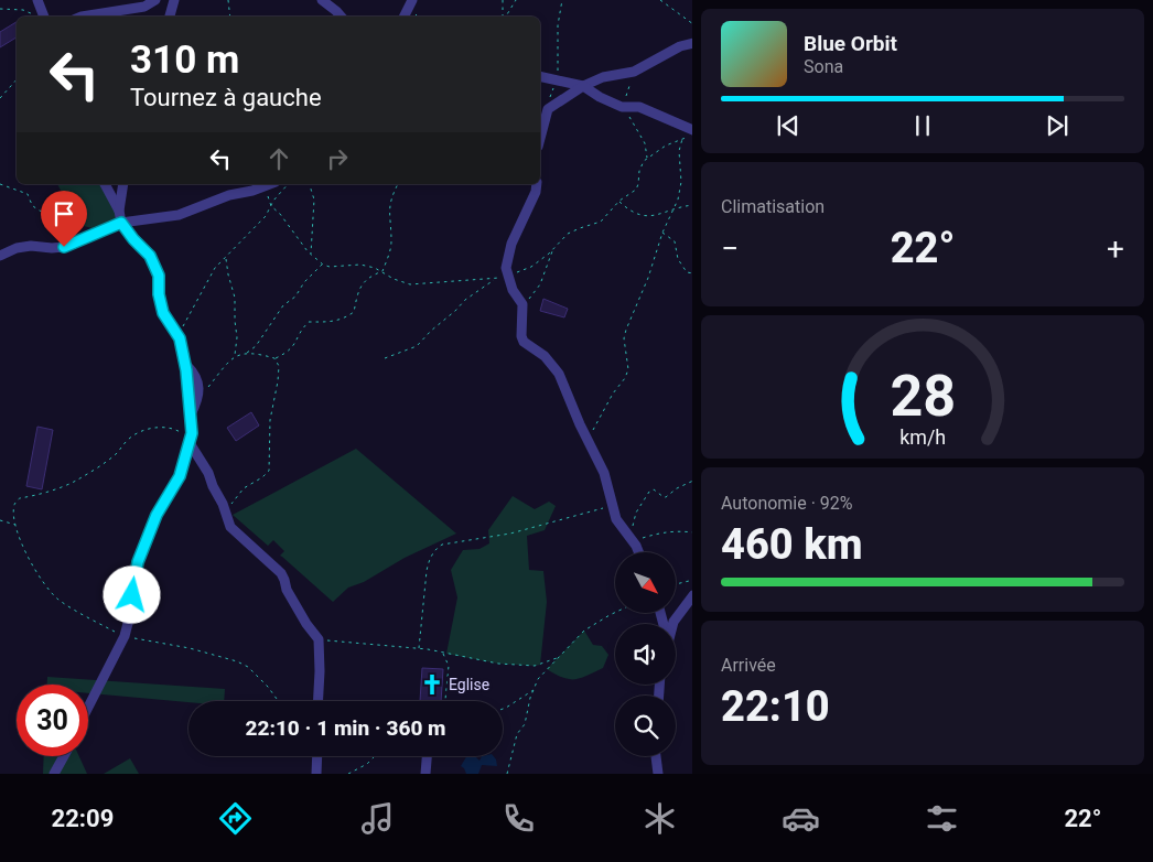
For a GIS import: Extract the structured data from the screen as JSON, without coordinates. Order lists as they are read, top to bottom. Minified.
{"places":{"church":["Eglise"]},"north":"bottom right","page":{"turn":["310 m","Tournez à gauche"],"song":["Blue Orbit","Sona"],"tile":["Climatisation",["Autonomie · 92%","460 km"],["Arrivée","22:10"]],"heat":["−","22°","+"],"limit":"30","trip":"22:10 · 1 min · 360 m","tabs":["22:09","22°"],"gauge":["28","km/h"]}}
